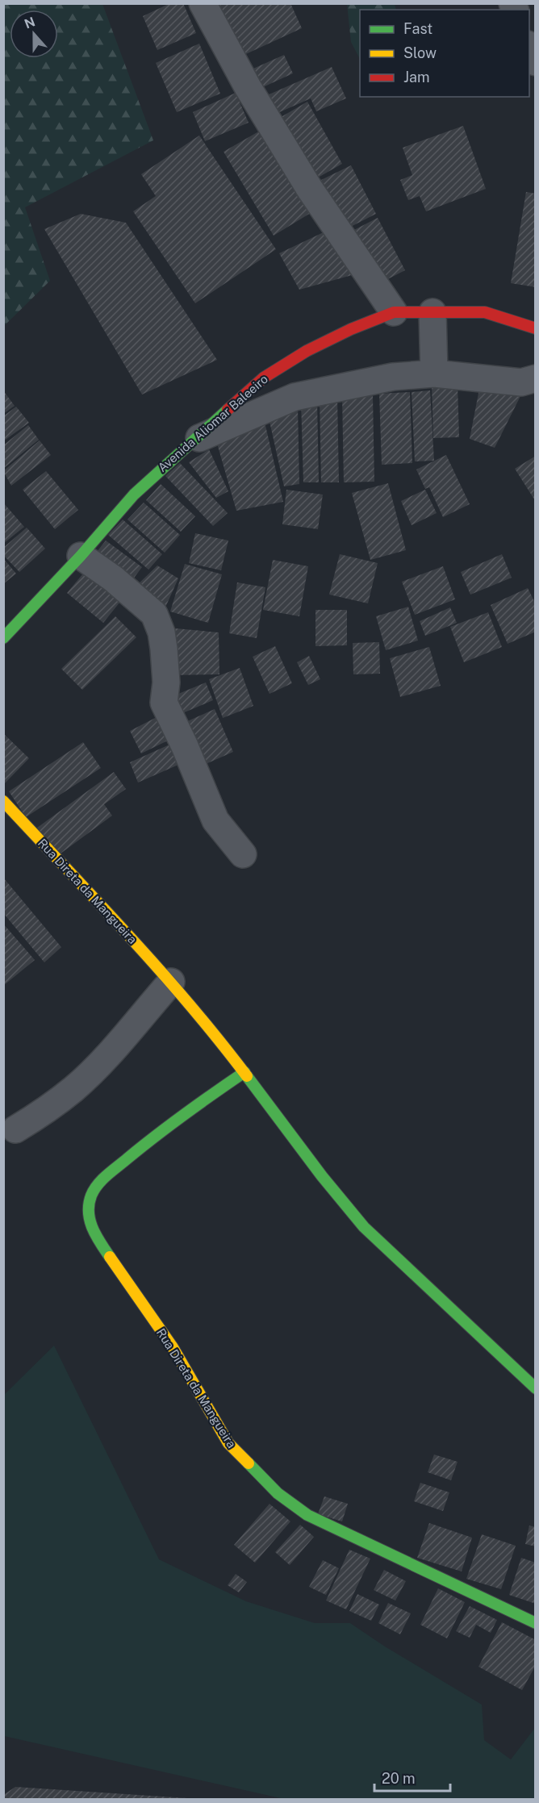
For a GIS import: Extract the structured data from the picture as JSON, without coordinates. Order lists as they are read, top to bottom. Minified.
{"streets":{"street":["Avenida Aliomar Baleeiro","Rua Direta da Mangueira"]},"legend":["Fast","Slow","Jam"],"scale_bar":"20 m","north":"top"}
